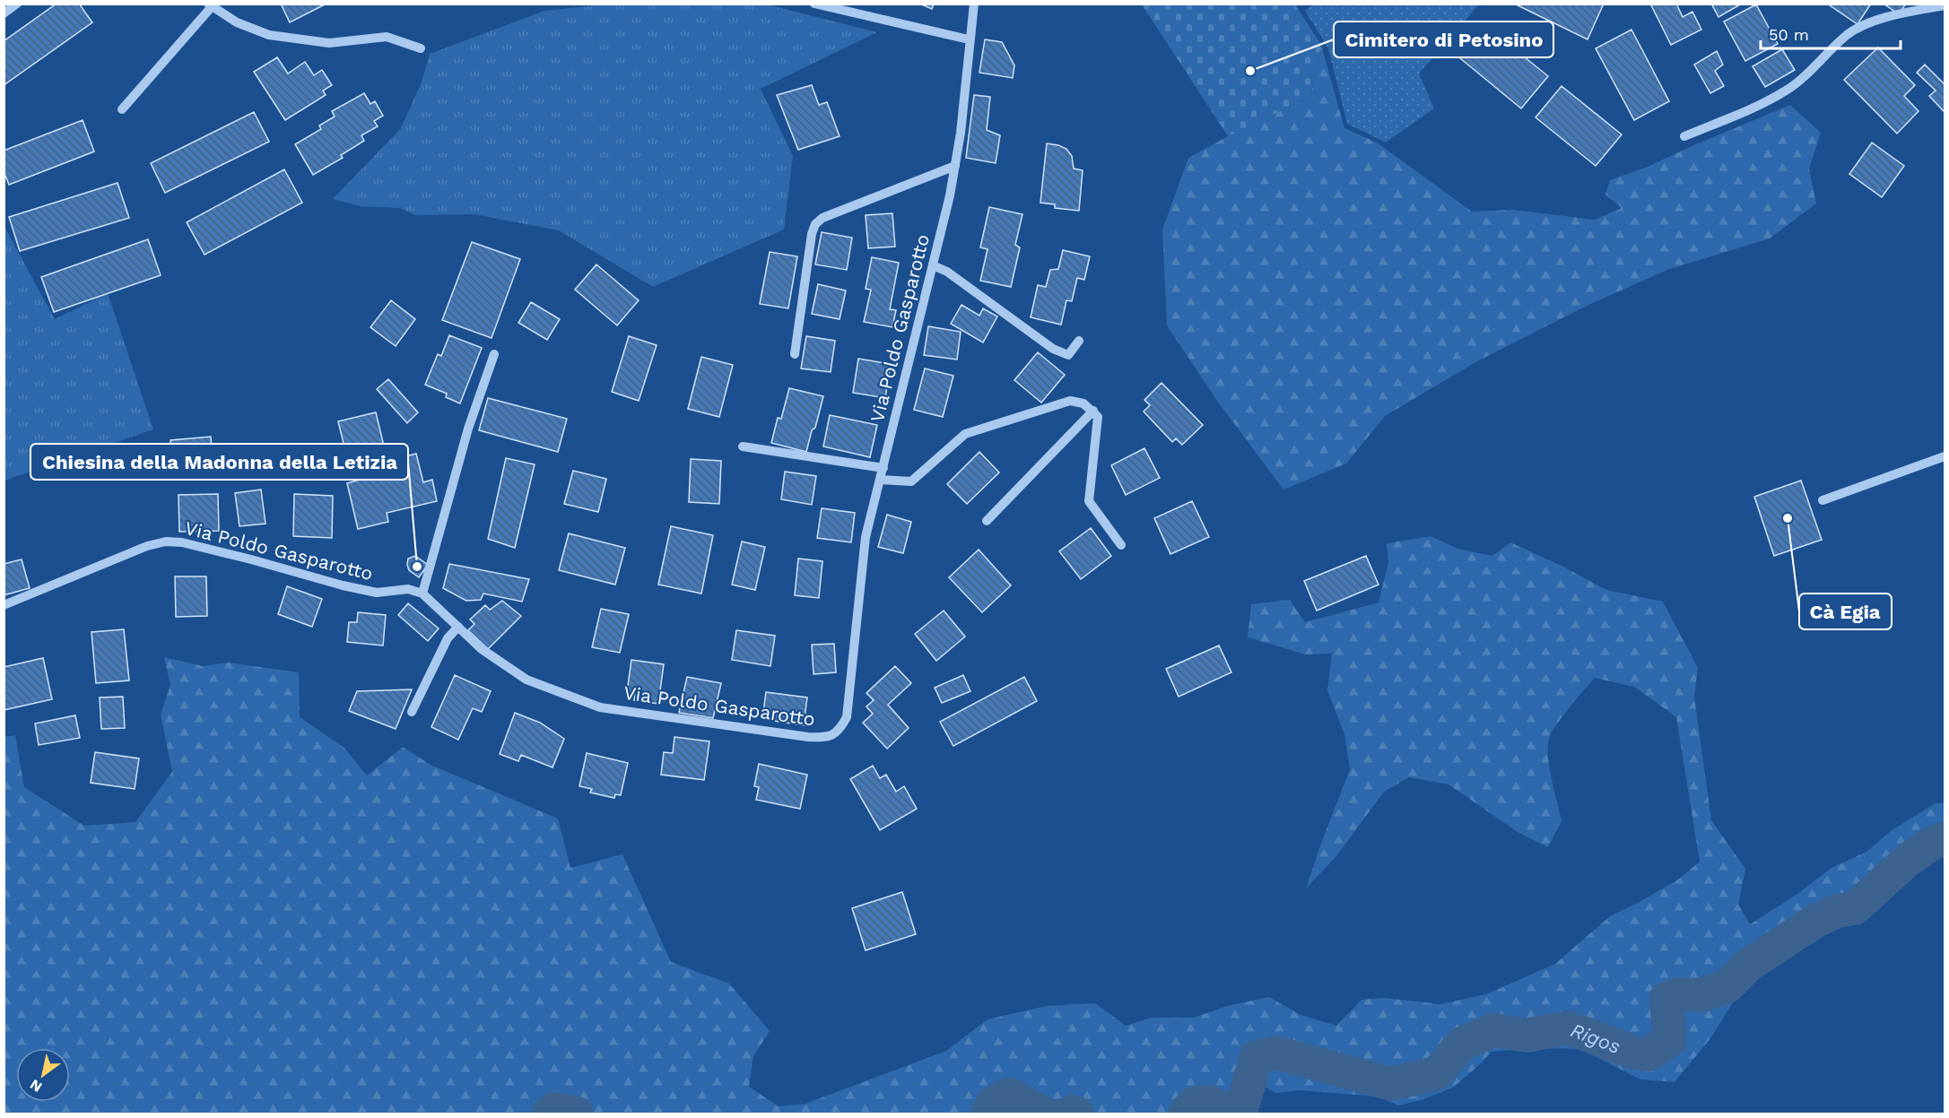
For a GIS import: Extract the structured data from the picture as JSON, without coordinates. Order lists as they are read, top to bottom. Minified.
{"streets":{"street":["Via Poldo Gasparotto"]},"water":["Rigos"],"places":["Cimitero di Petosino","Cà Egia","Chiesina della Madonna della Letizia"],"scale_bar":"50 m","north":"bottom left"}
